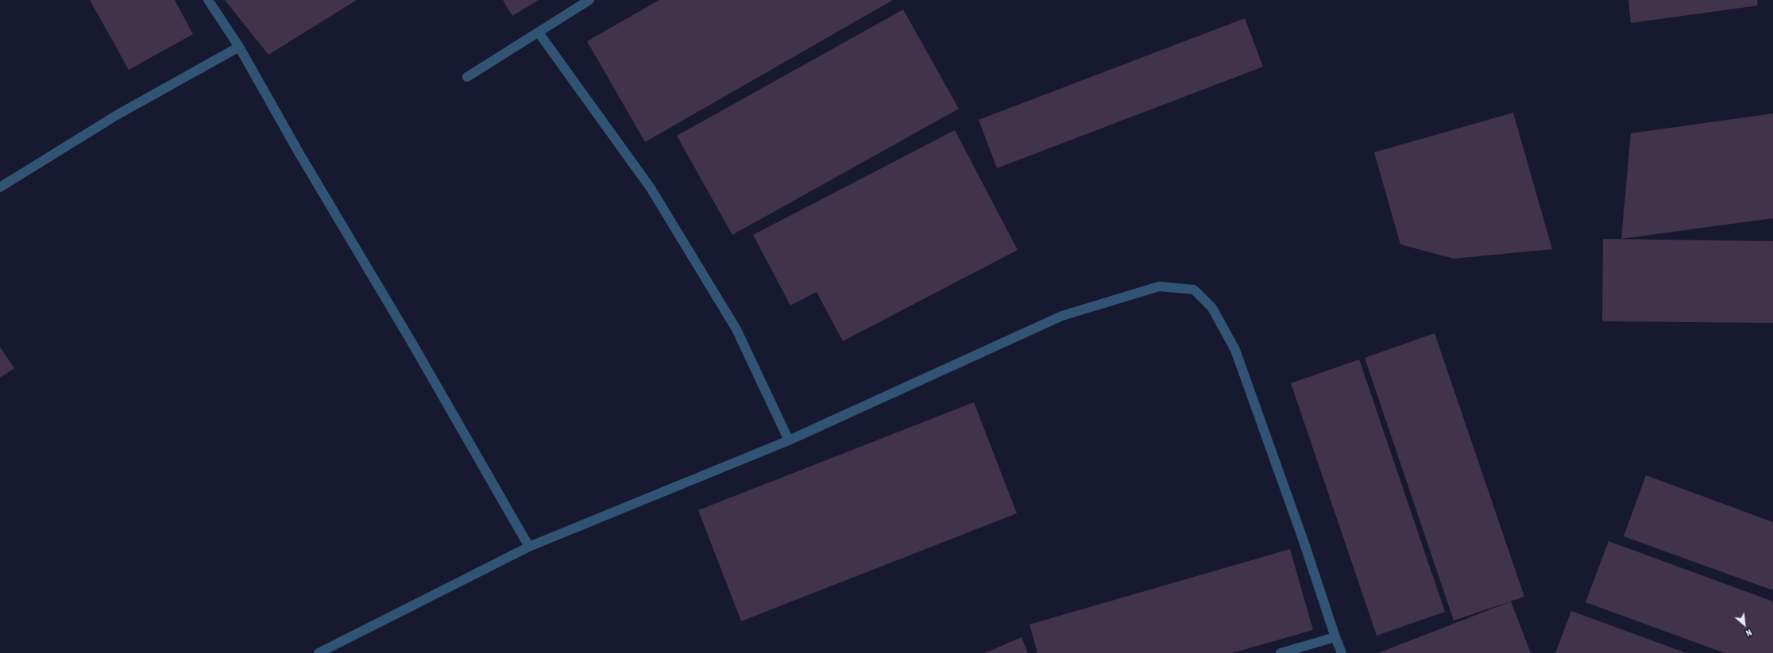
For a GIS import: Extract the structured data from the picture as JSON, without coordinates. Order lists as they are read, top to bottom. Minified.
{"north":"bottom right"}
